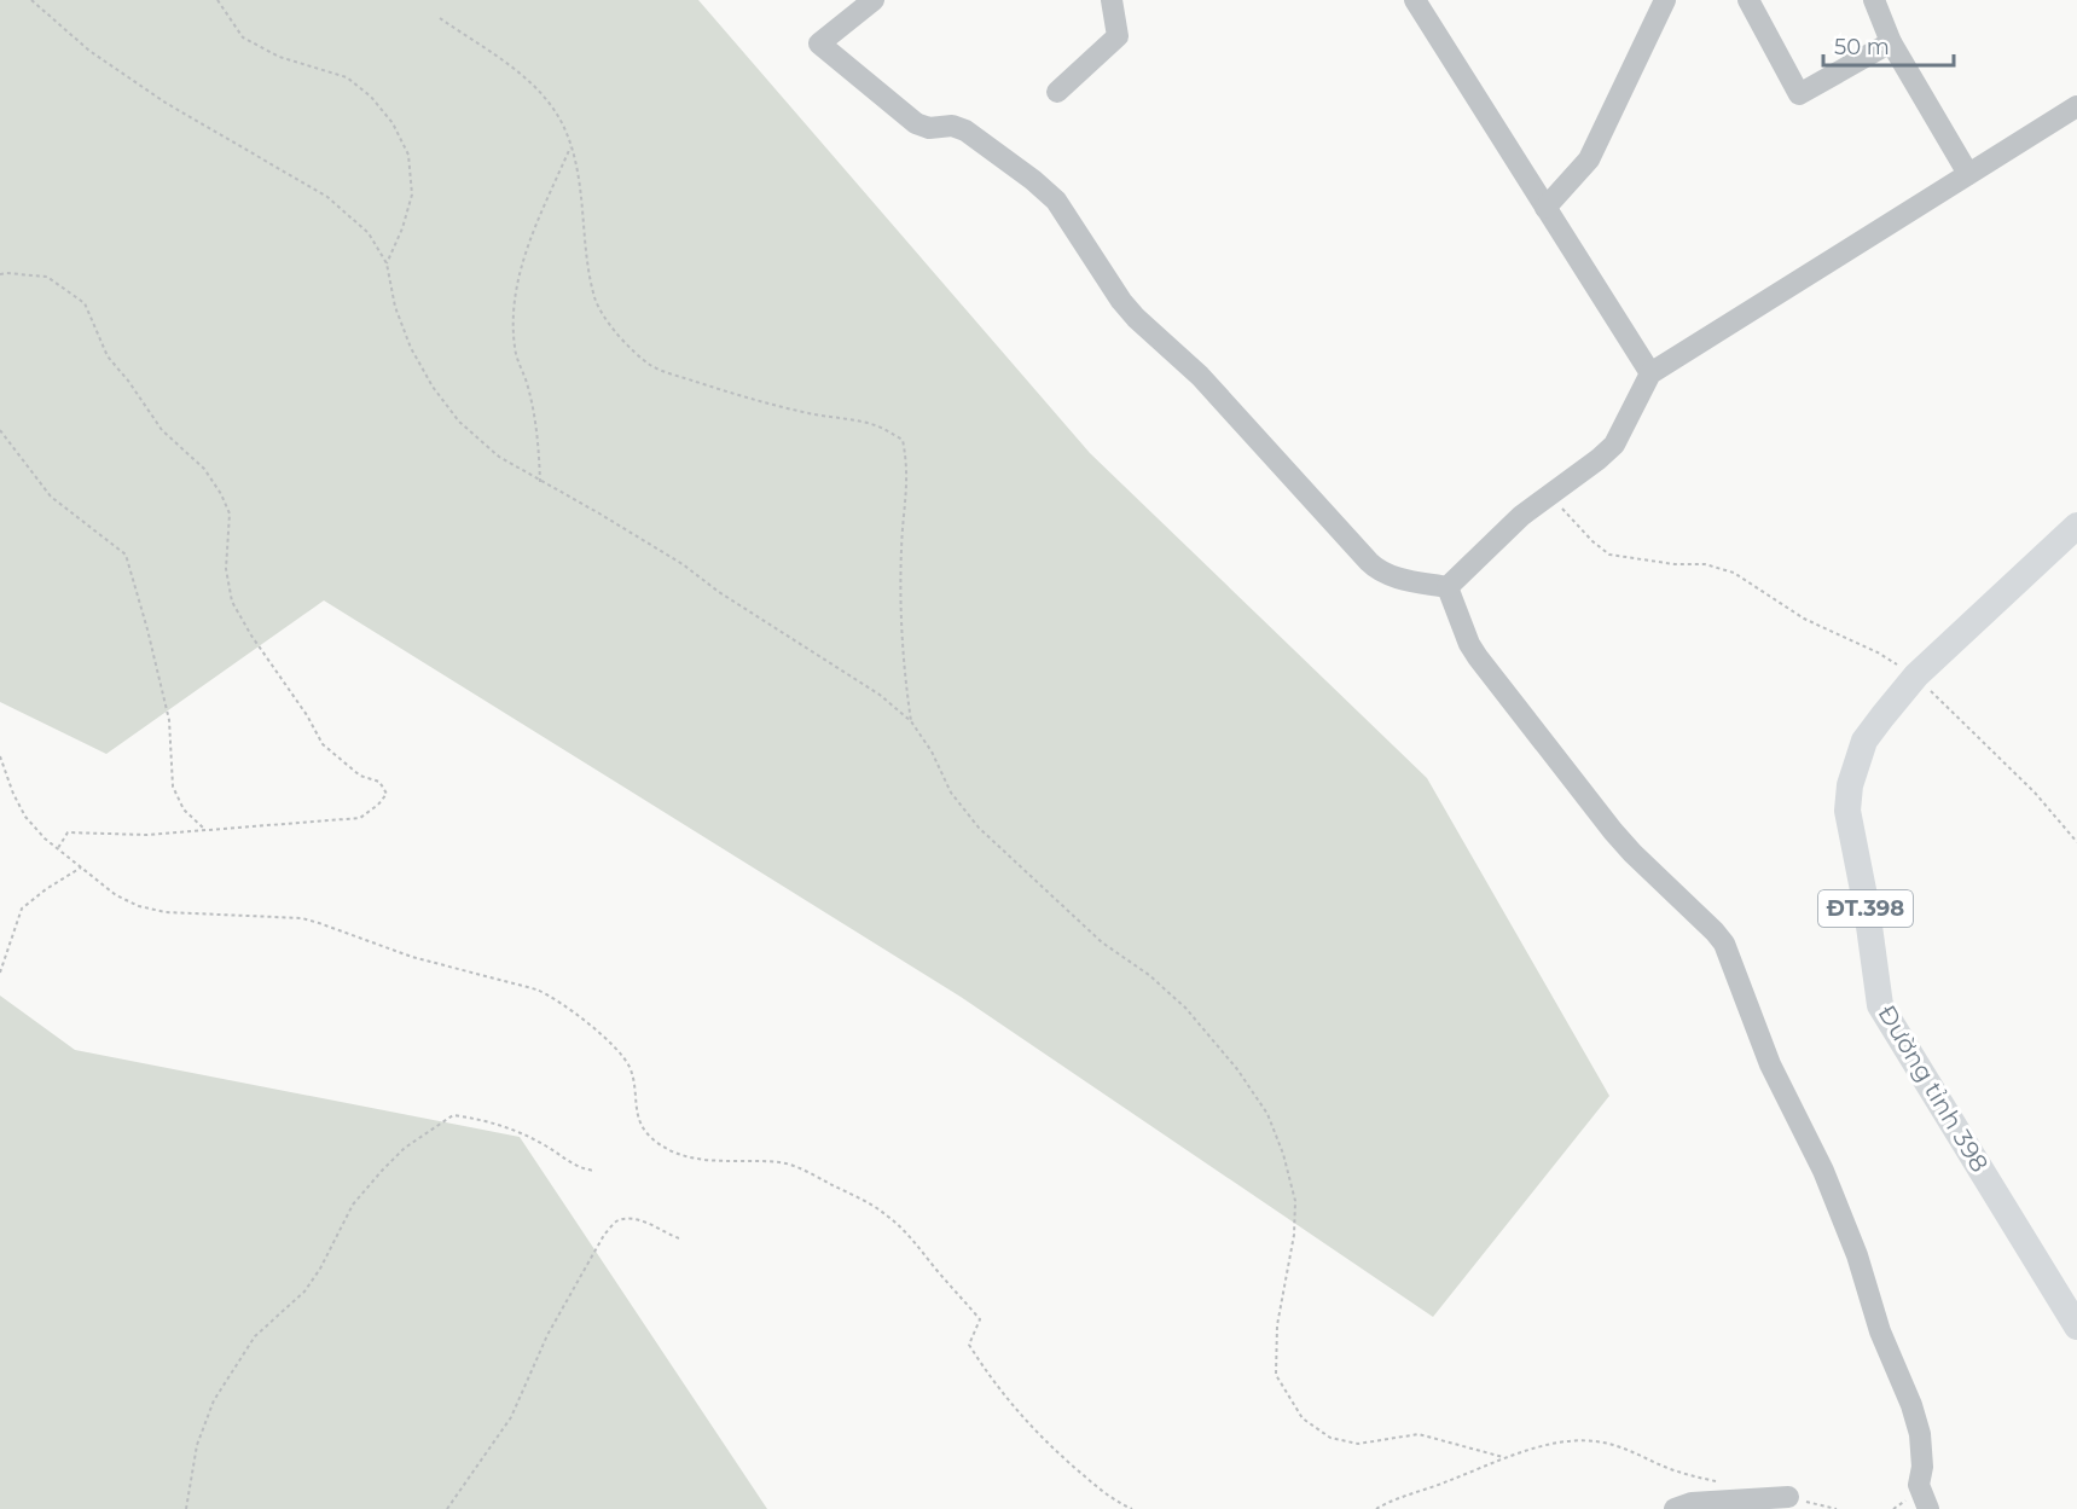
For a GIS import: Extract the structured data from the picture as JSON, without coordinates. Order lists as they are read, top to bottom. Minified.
{"streets":{"main road":["ĐT.398","Đường tỉnh 398"]},"scale_bar":"50 m"}
